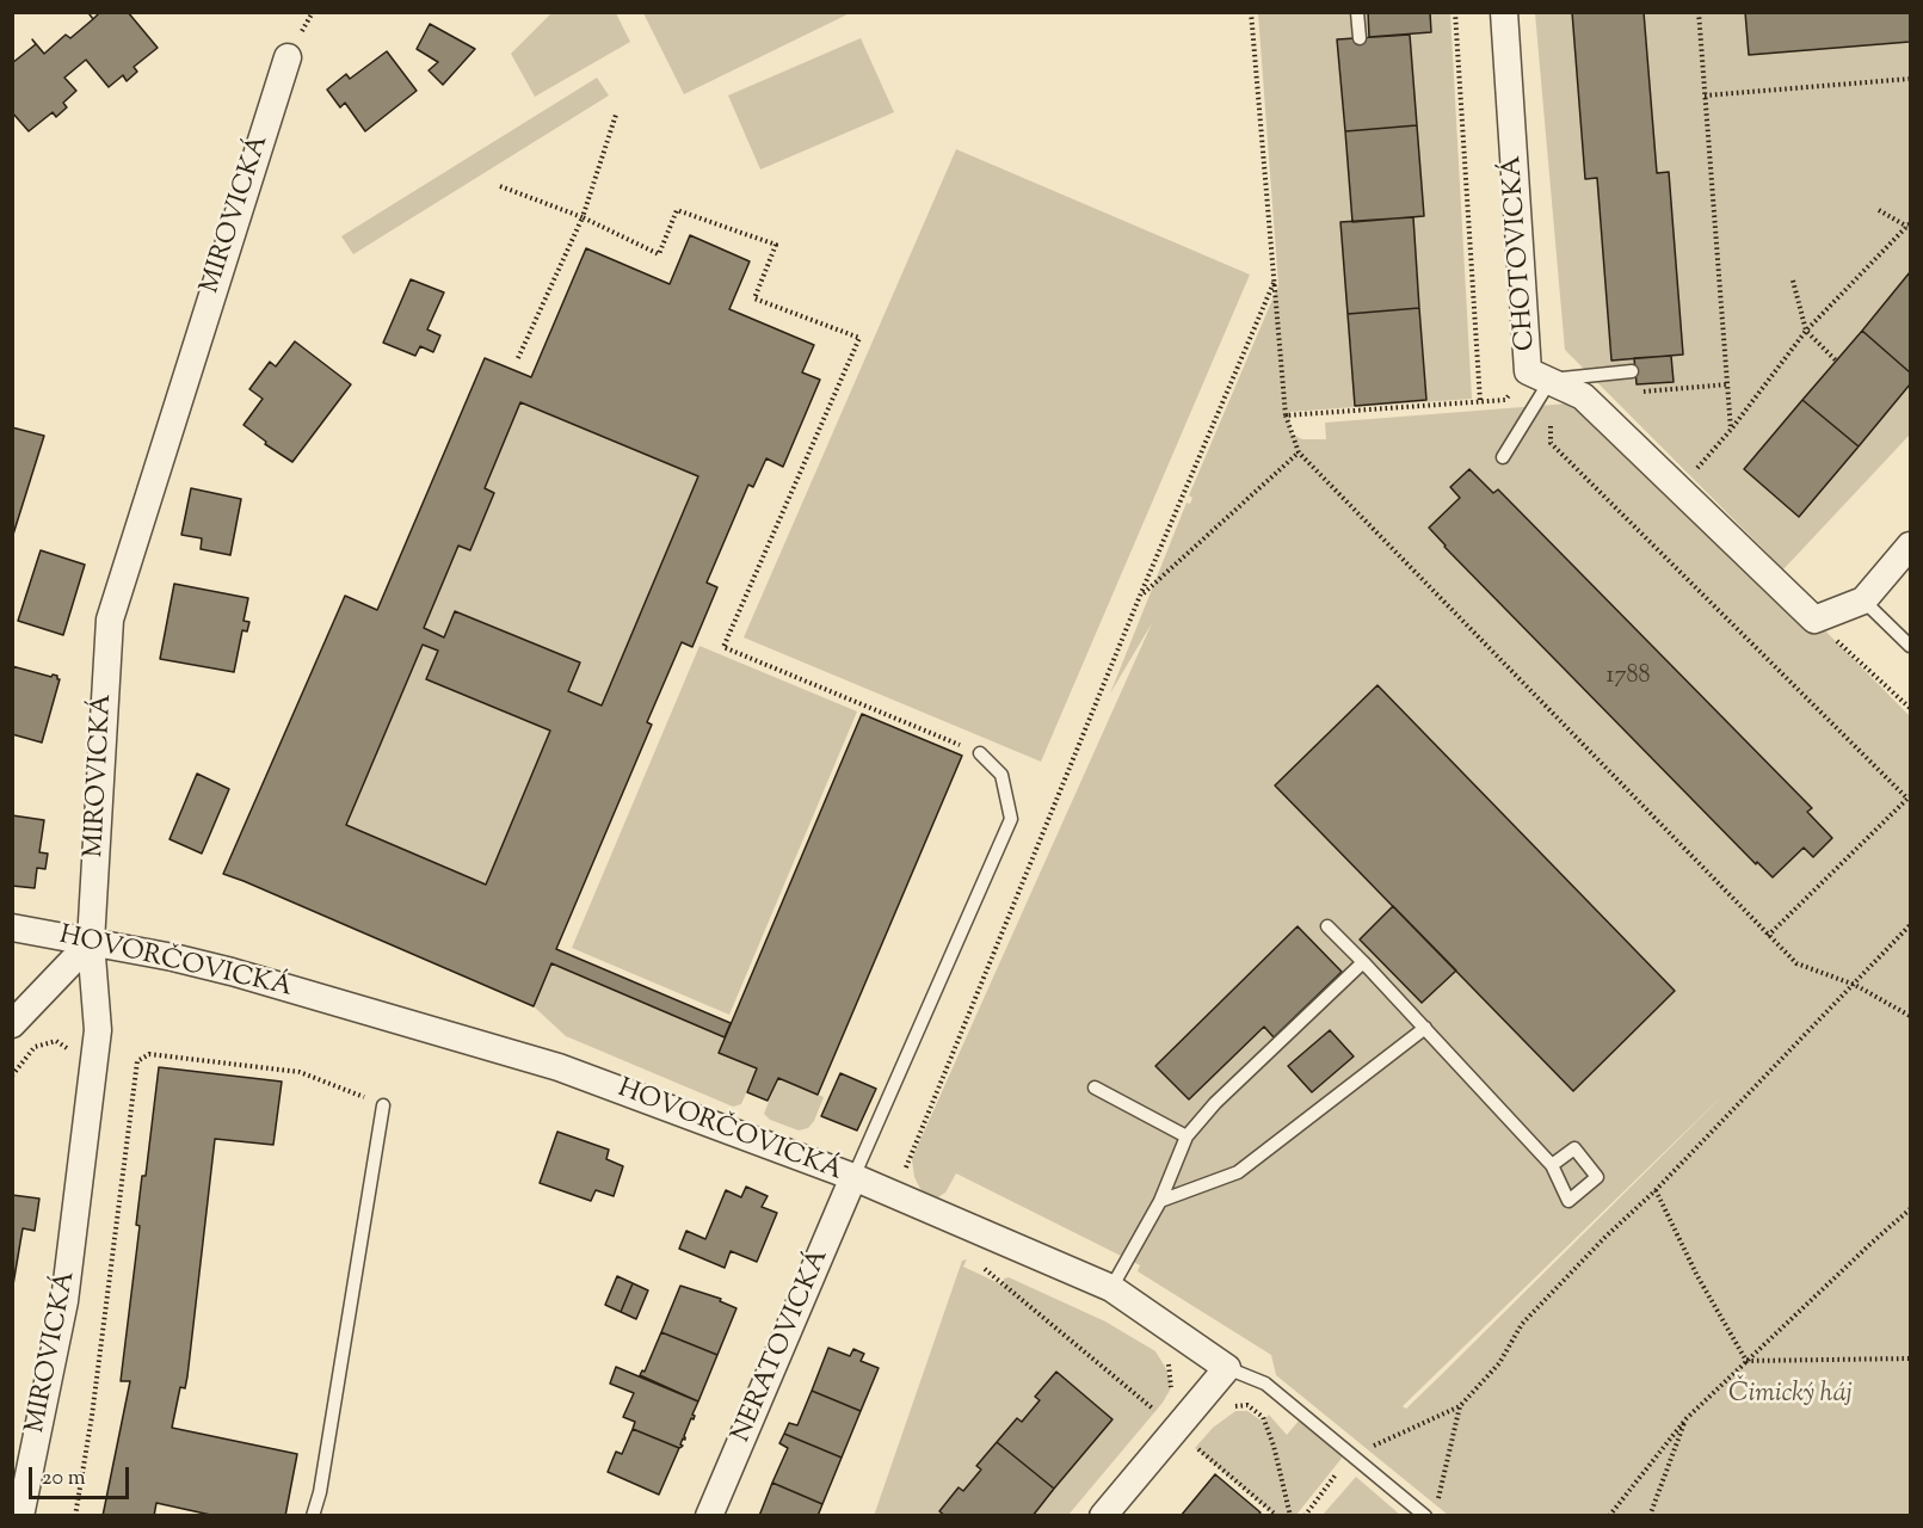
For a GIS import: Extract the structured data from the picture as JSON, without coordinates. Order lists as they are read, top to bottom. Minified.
{"streets":{"street":["MIROVICKÁ","CHOTOVICKÁ","HOVORČOVICKÁ","NERATOVICKÁ"]},"crossings":[["MIROVICKÁ","HOVORČOVICKÁ"],["HOVORČOVICKÁ","NERATOVICKÁ"]],"parks":["Čimický háj"],"house_numbers":["1788"],"scale_bar":"20 m"}
